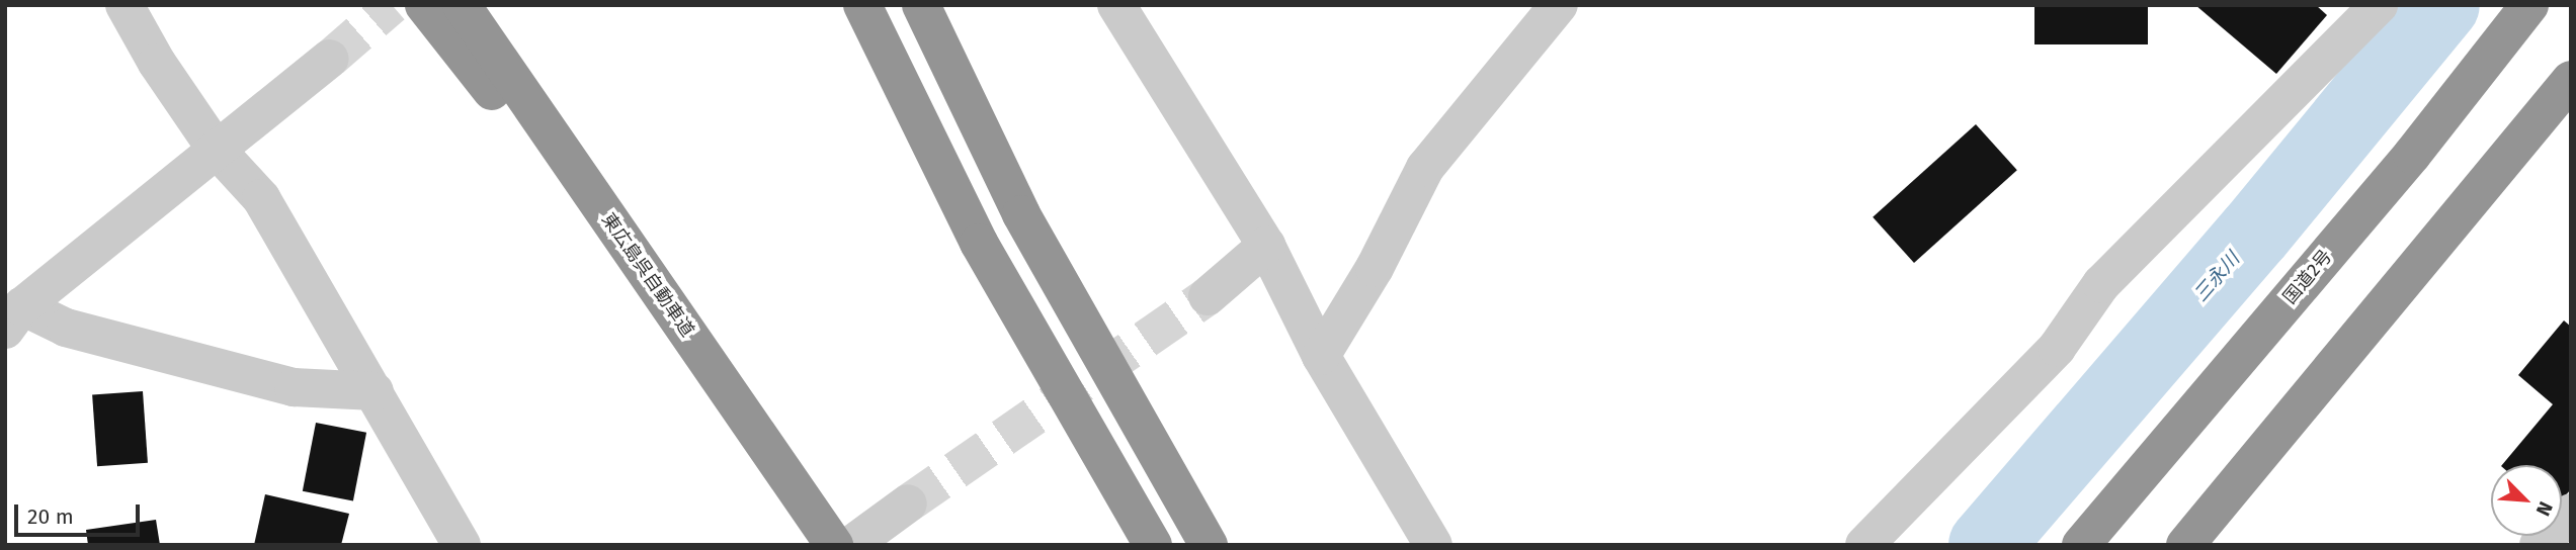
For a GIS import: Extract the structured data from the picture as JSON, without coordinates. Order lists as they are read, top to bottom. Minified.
{"streets":{"highway":["東広島呉自動車道","国道2号"]},"water":["三永川"],"scale_bar":"20 m","north":"bottom right"}
